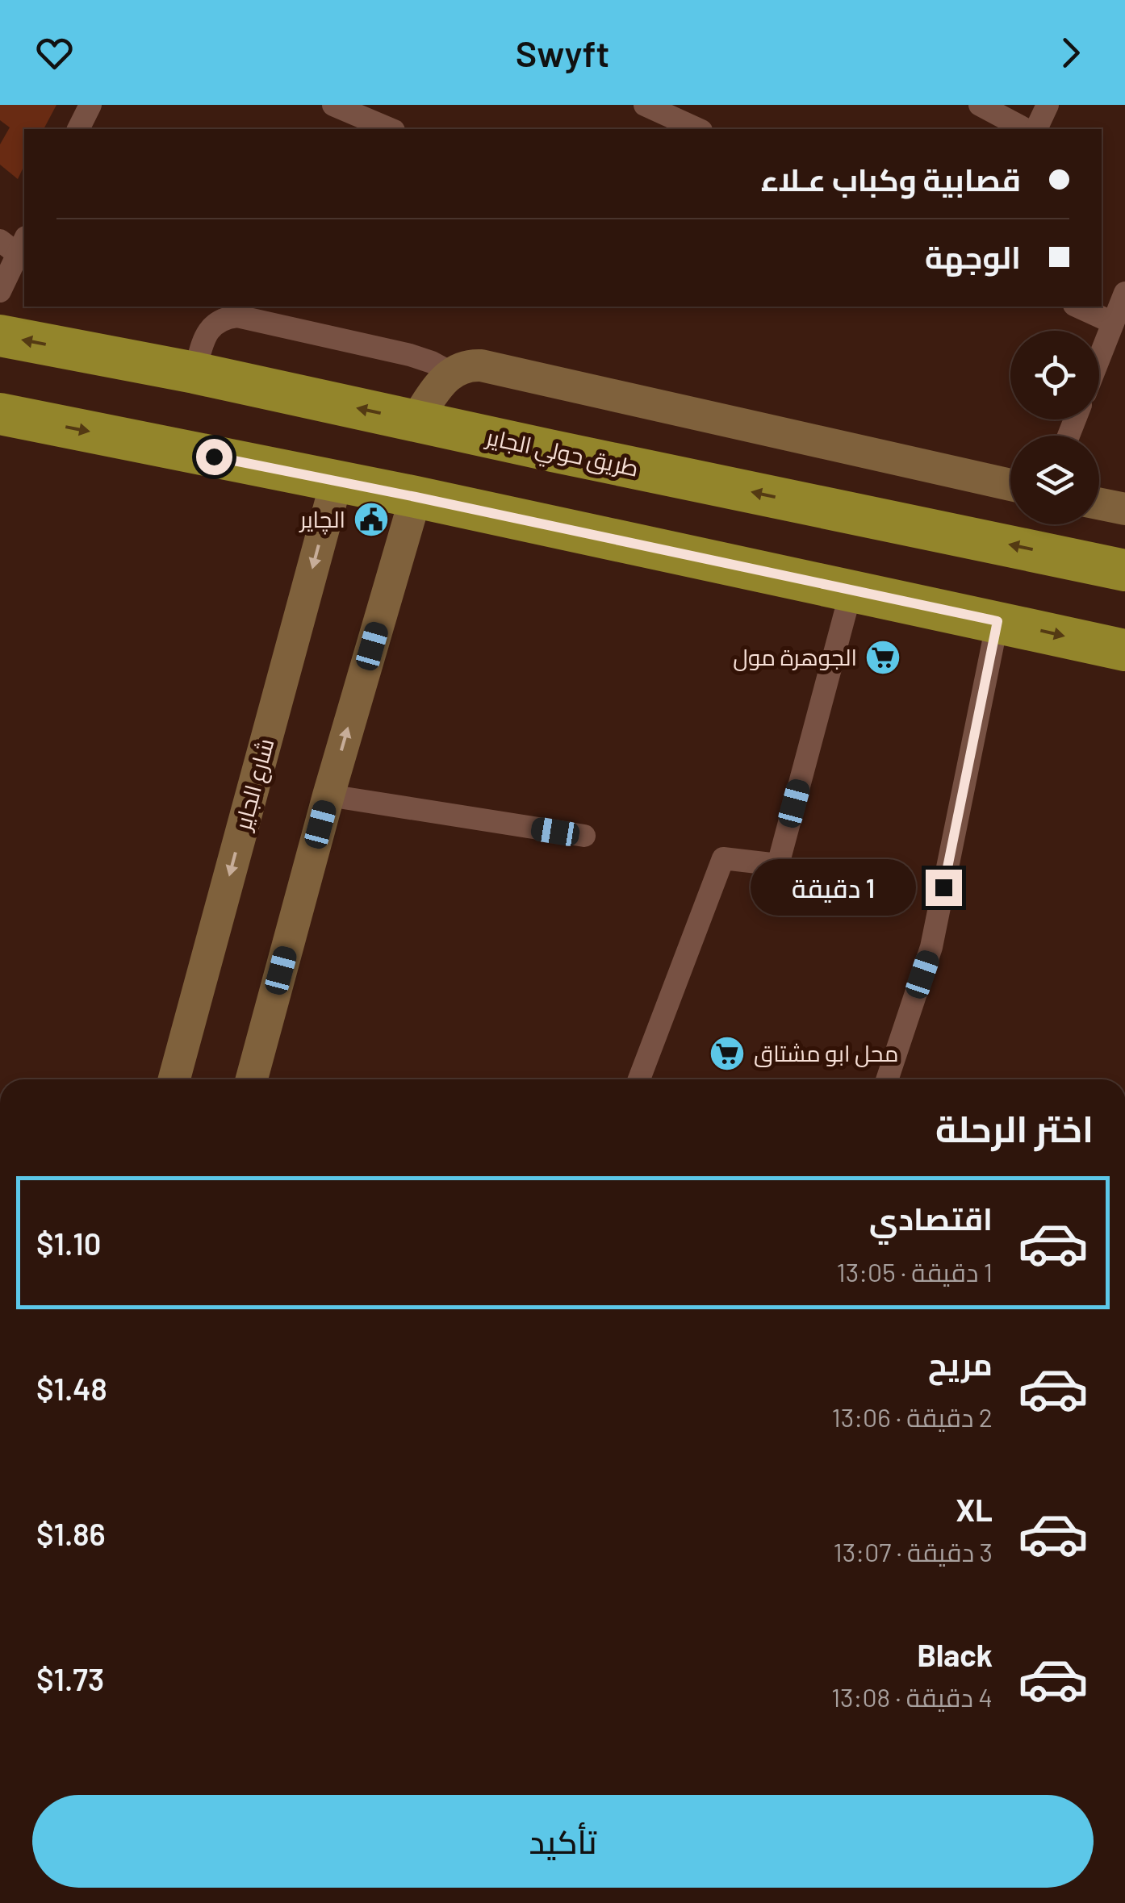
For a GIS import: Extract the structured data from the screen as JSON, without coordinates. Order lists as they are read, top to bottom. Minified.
{"streets":{"highway":["طريق حولي الجاير"],"street":["شارع الجاير"]},"places":{"public building":["الچاير"],"supermarket":["الجوهرة مول","محل ابو مشتاق"]},"page":{"header":"Swyft","banner":["قصابية وكباب عـلاء","الوجهة"],"bubble":"1 دقيقة","heading":"اختر الرحلة","list":[{"name":"اقتصادي","note":"1 دقيقة · 13:05","value":"$1.10"},{"name":"مريح","note":"2 دقيقة · 13:06","value":"$1.48"},{"name":"XL","note":"3 دقيقة · 13:07","value":"$1.86"},{"name":"Black","note":"4 دقيقة · 13:08","value":"$1.73"}],"buttons":"تأكيد"}}
